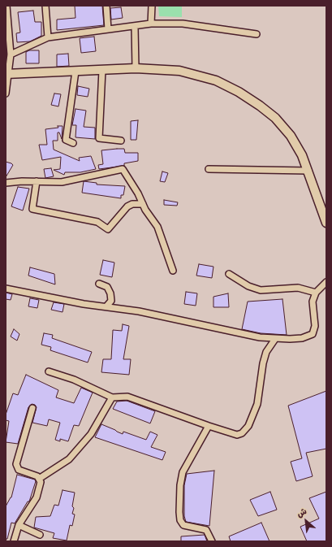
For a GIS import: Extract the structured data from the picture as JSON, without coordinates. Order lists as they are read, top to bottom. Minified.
{"north":"top left"}
